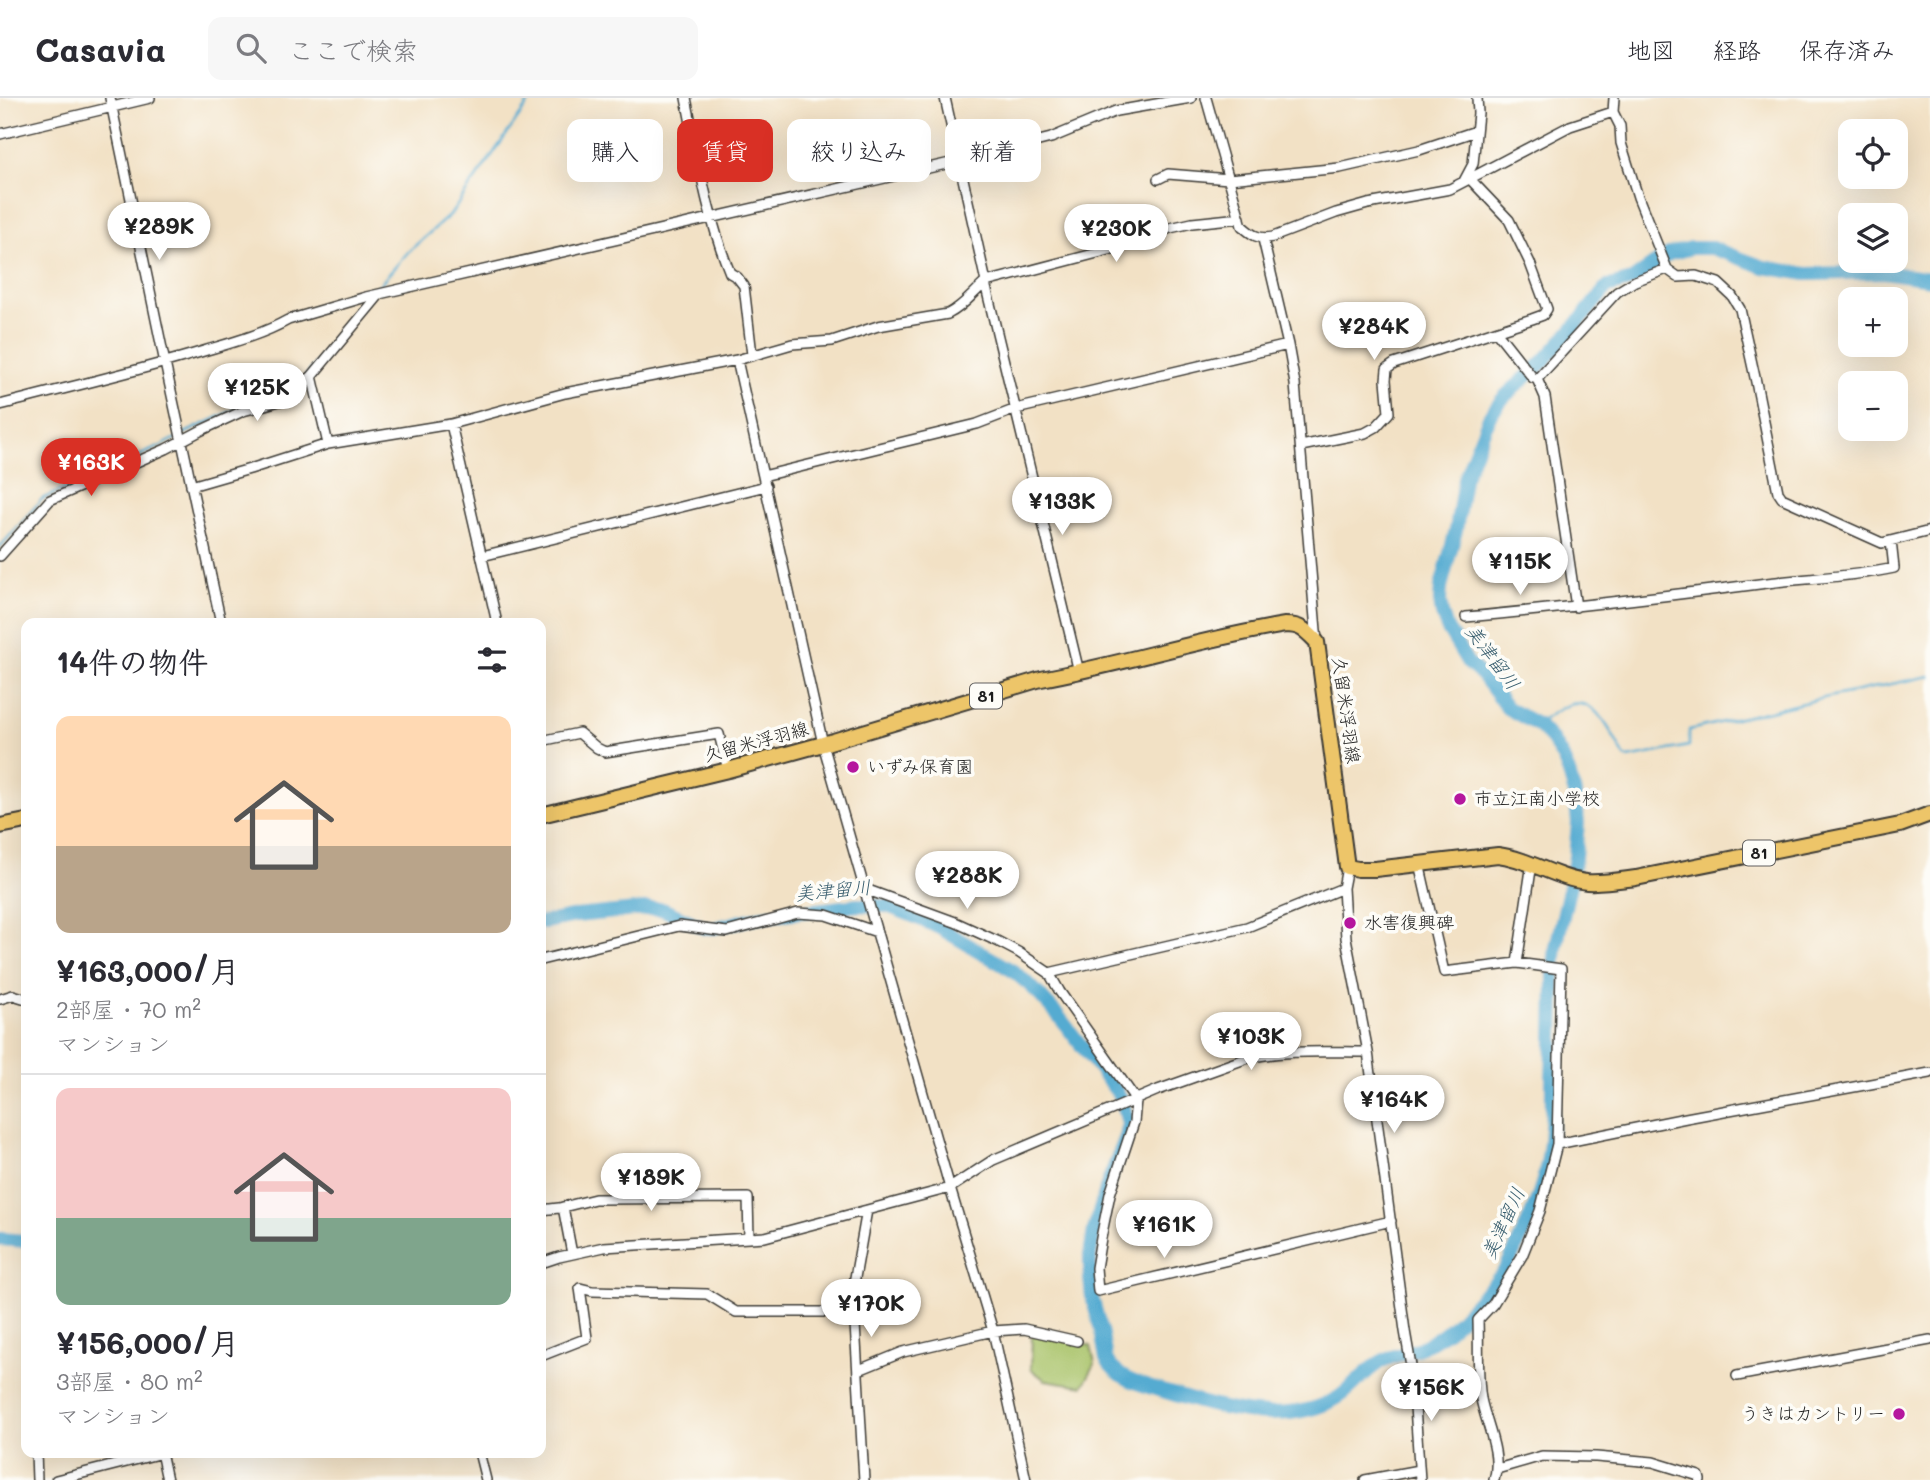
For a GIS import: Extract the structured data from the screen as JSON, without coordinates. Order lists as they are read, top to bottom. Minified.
{"streets":{"main road":["81","久留米浮羽線"]},"crossings":[["81","久留米浮羽線"]],"water":["美津留川"],"places":["いずみ保育園","市立江南小学校","水害復興碑","うきはカントリー"],"page":{"header":"Casavia","search":"ここで検索","nav":["地図","経路","保存済み"],"map_buttons":["+","−"],"chip":["購入","賃貸","絞り込み","新着"],"price":["¥289K","¥230K","¥284K","¥125K","¥163K","¥133K","¥115K","¥288K","¥103K","¥164K","¥189K","¥161K","¥170K","¥156K"],"heading":"14件の物件","list":[{"name":"¥163,000/月","note":"2部屋 · 70 m² · マンション"},{"name":"¥156,000/月","note":"3部屋 · 80 m² · マンション"}]}}
